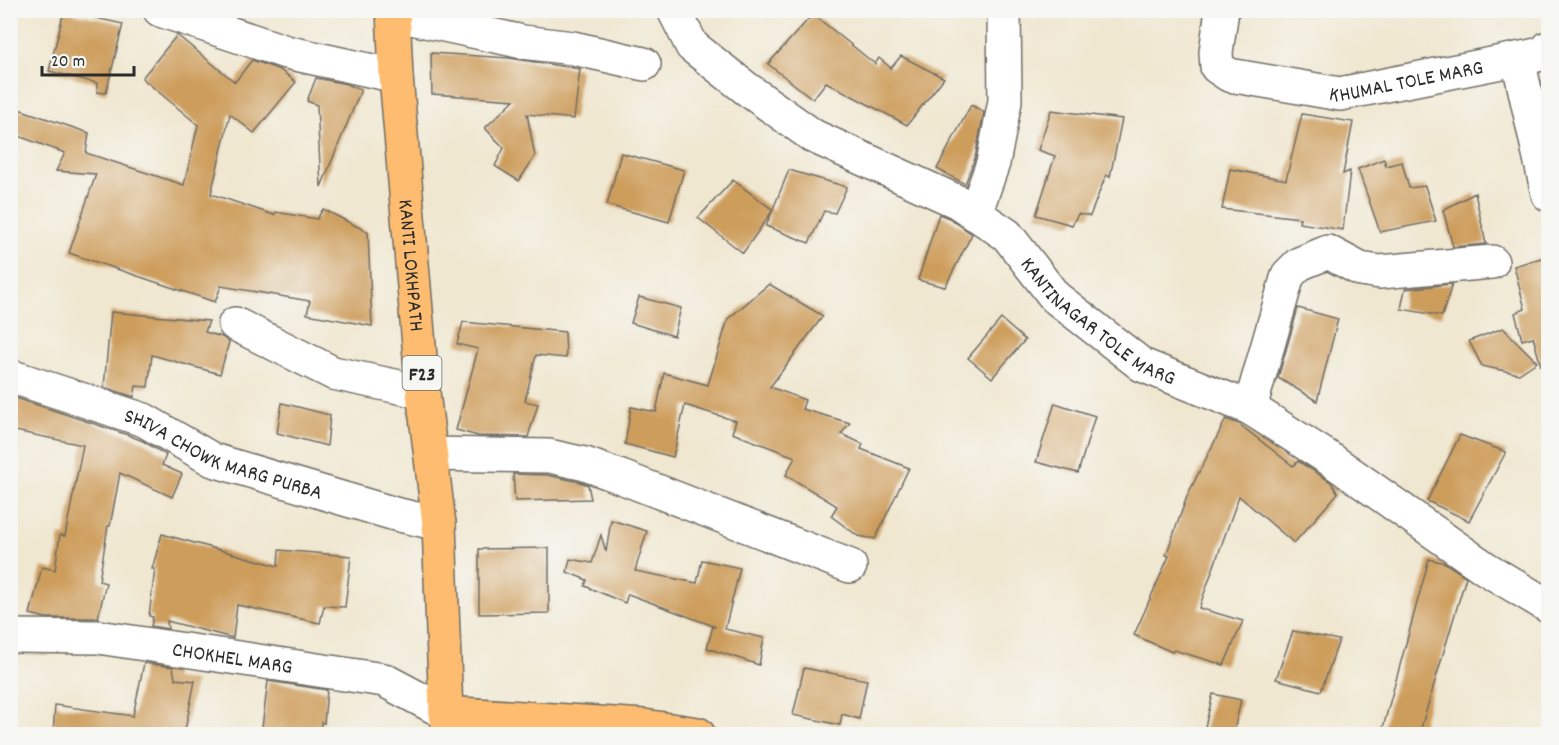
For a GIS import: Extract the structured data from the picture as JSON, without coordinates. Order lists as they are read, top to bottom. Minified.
{"streets":{"main road":["KANTI LOKHPATH","F23"],"street":["KHUMAL TOLE MARG","KANTINAGAR TOLE MARG","SHIVA CHOWK MARG PURBA","CHOKHEL MARG"]},"crossings":[["KANTI LOKHPATH","SHIVA CHOWK MARG PURBA"],["KANTI LOKHPATH","CHOKHEL MARG"]],"scale_bar":"20 m"}
